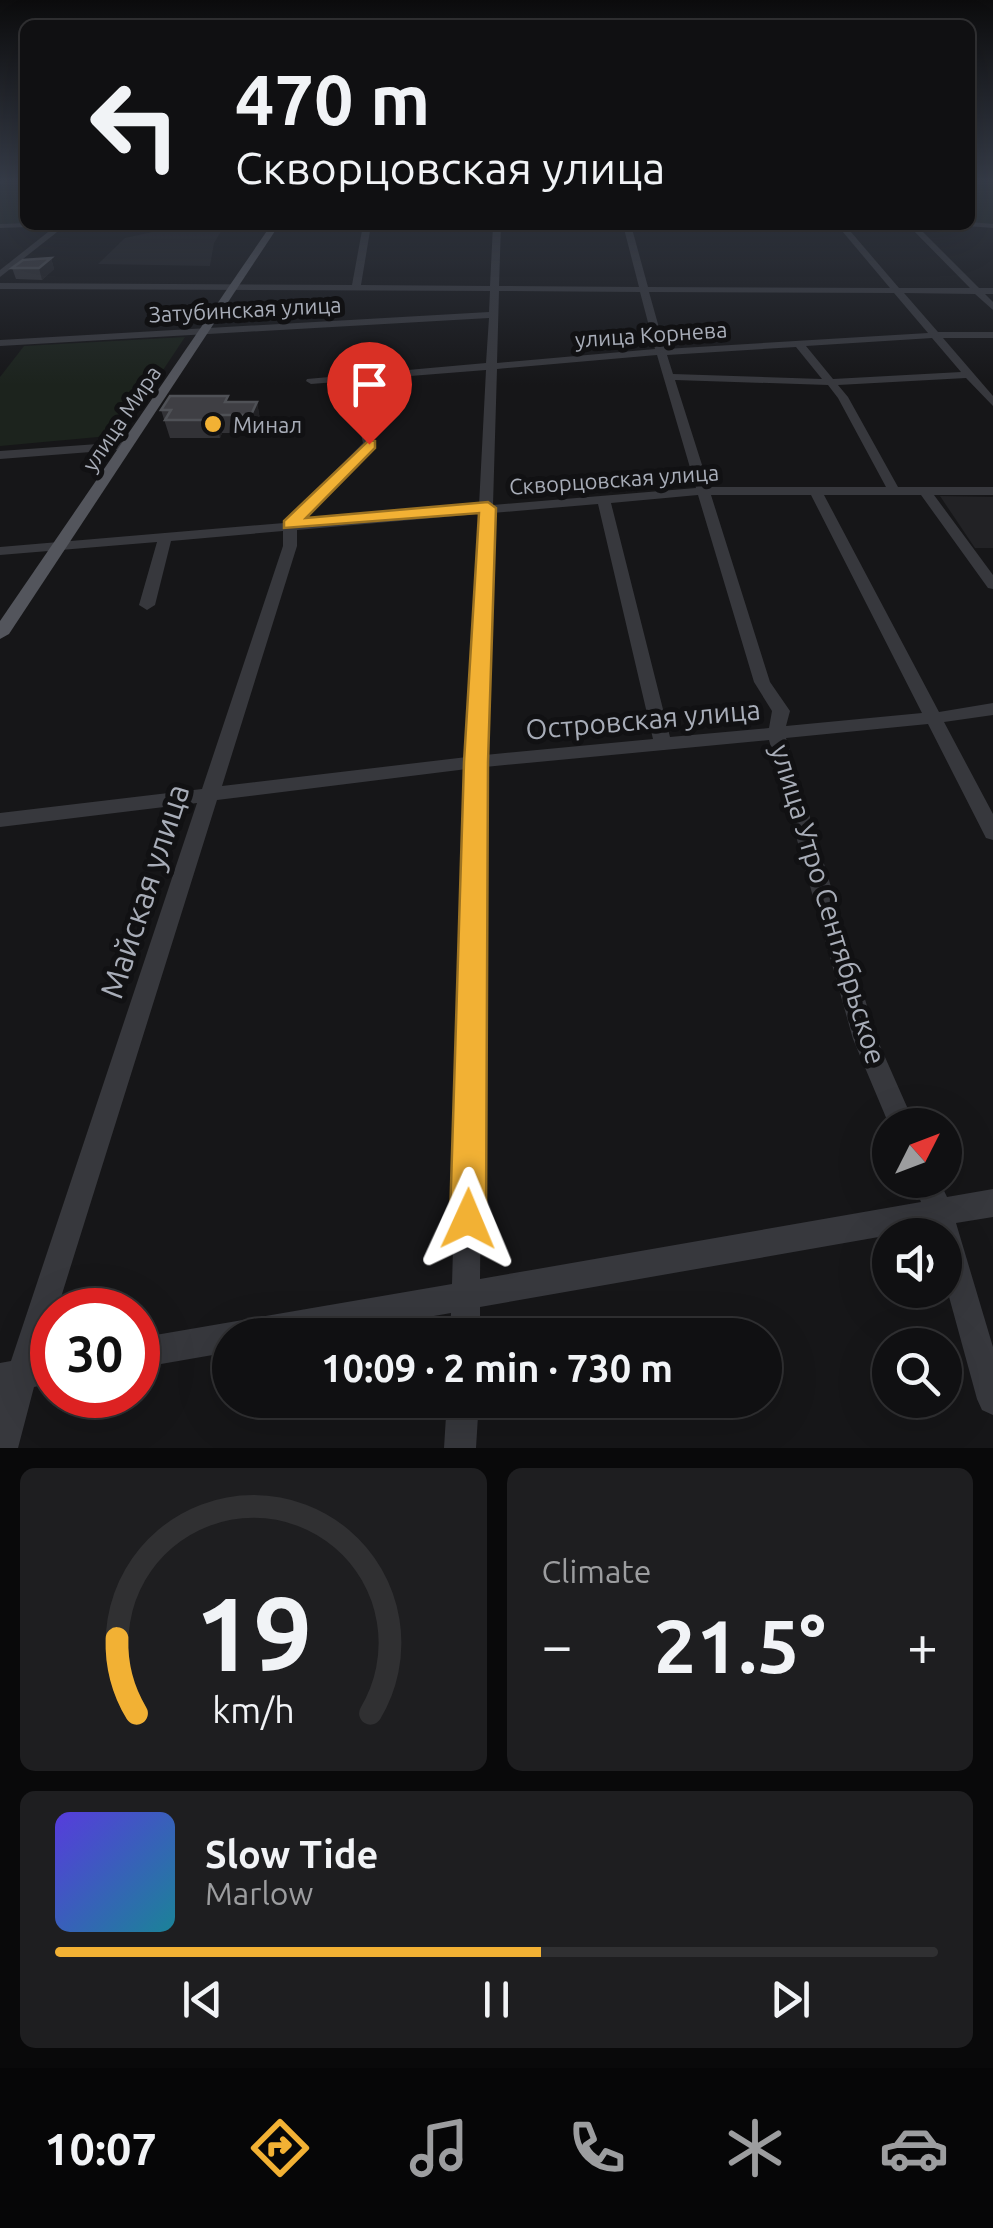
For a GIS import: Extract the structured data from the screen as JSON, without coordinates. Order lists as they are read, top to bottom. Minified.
{"streets":{"main road":["улица Мира"],"street":["Затубинская улица","улица Корнева","Скворцовская улица","Островская улица","Майская улица","улица Утро Сентябрьское"]},"crossings":[["Затубинская улица","улица Мира"],["улица Корнева","улица Утро Сентябрьское"],["улица Мира","Скворцовская улица"],["Скворцовская улица","Майская улица"],["Скворцовская улица","улица Утро Сентябрьское"],["Островская улица","Майская улица"],["Островская улица","улица Утро Сентябрьское"]],"places":["Минал"],"north":"top right","page":{"turn":["470 m","Скворцовская улица"],"limit":"30","trip":"10:09 · 2 min · 730 m","tile":"Climate","heat":["−","21.5°","+"],"song":["Slow Tide","Marlow"],"tabs":"10:07","gauge":["19","km/h"]}}
